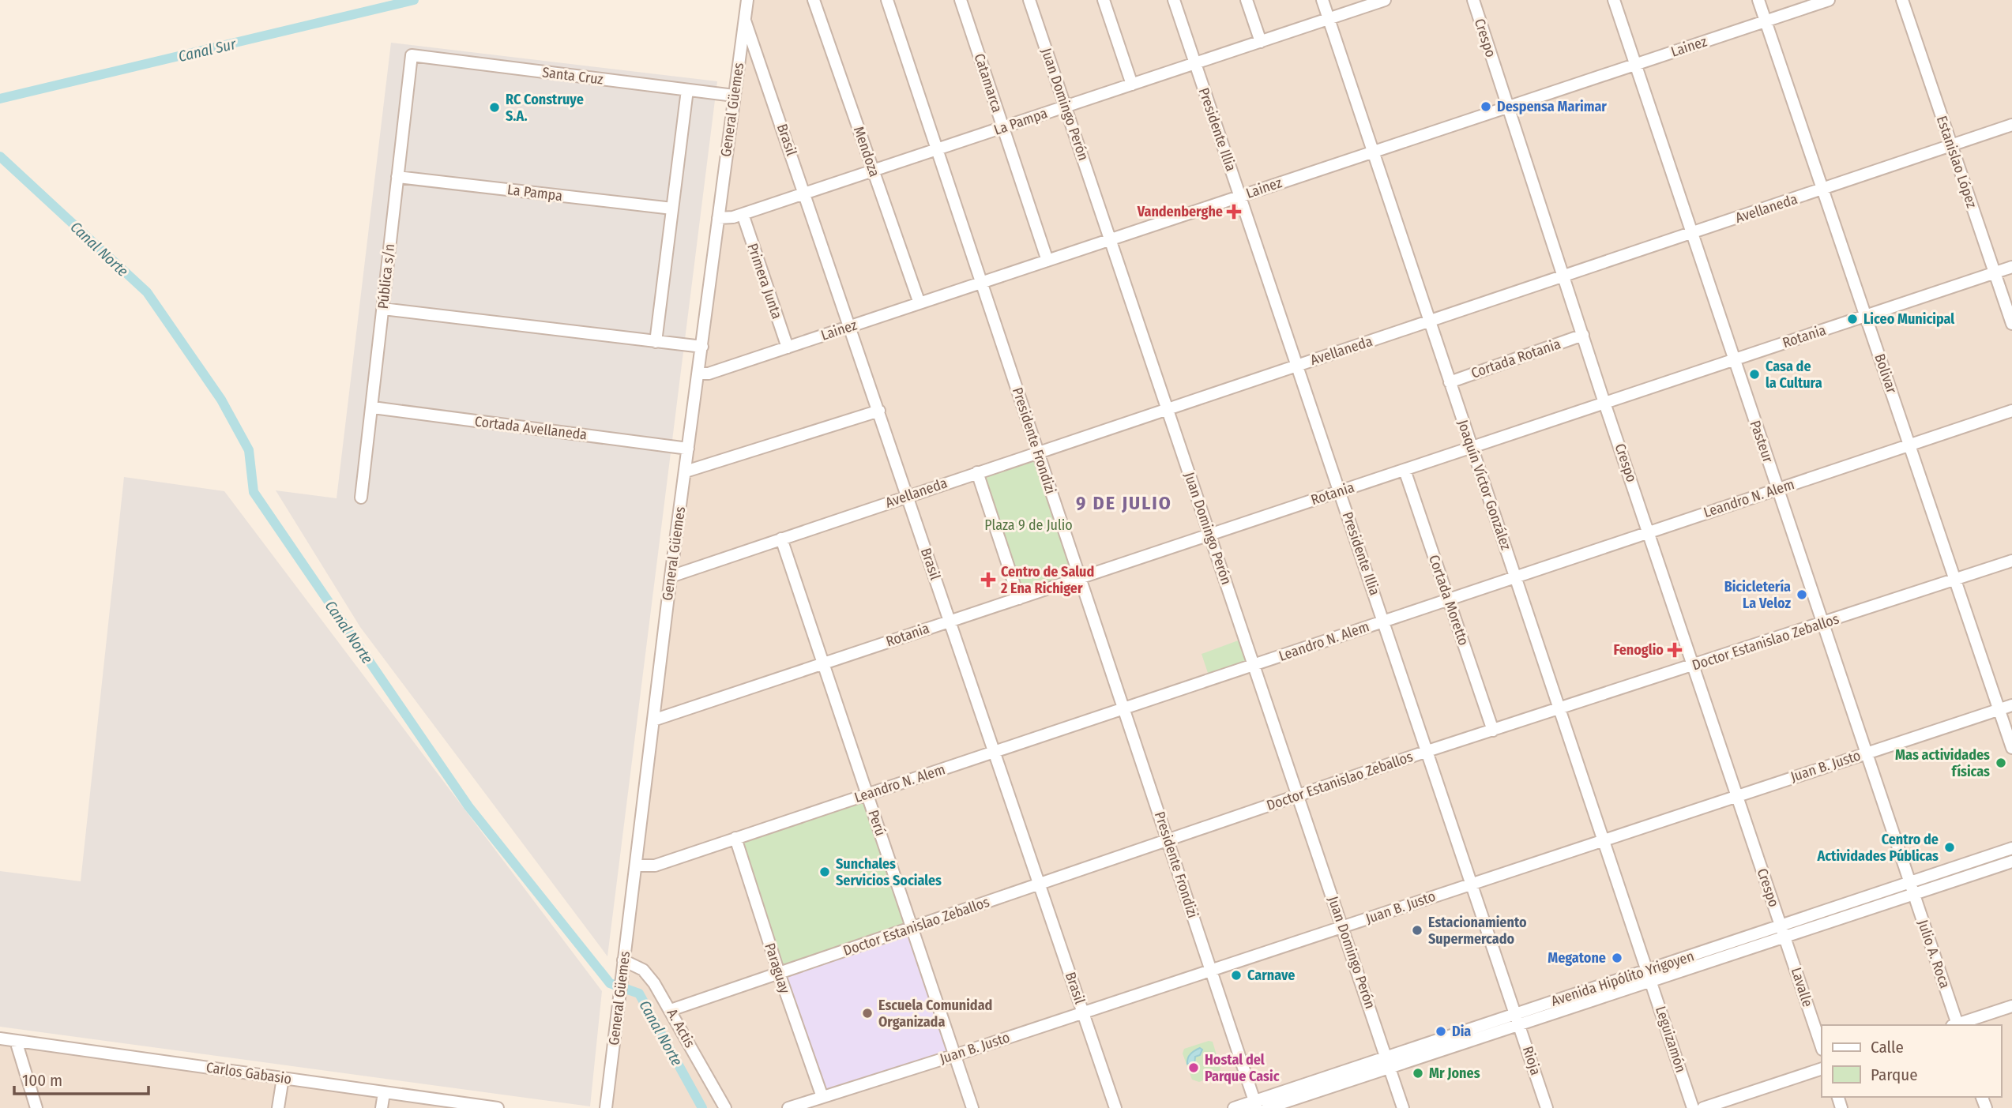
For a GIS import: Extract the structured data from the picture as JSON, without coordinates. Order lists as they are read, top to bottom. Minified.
{"streets":{"street":["Crespo","Lainez","Santa Cruz","Catamarca","Juan Domingo Perón","General Güemes","La Pampa","Presidente Illia","Brasil","Mendoza","Estanislao López","Avellaneda","Pública s/n","Primera Junta","Rotania","Cortada Rotania","Bolivar","Cortada Avellaneda","Presidente Frondizi","Pasteur","Joaquín Víctor González","Leandro N. Alem","Cortada Moretto","Doctor Estanislao Zeballos","Juan B. Justo","Perú","Julio A. Roca","Paraguay","Avenida Hipólito Yrigoyen","Lavalle","A. Actis","Leguizamón","Rioja","Carlos Gabasio"]},"crossings":[["Crespo","Lainez"],["Crespo","Avellaneda"],["Crespo","Rotania"],["Crespo","Cortada Rotania"],["Crespo","Leandro N. Alem"],["Crespo","Doctor Estanislao Zeballos"],["Crespo","Juan B. Justo"],["Crespo","Avenida Hipólito Yrigoyen"],["Crespo","Lavalle"],["Lainez","Catamarca"],["Lainez","Juan Domingo Perón"],["Lainez","General Güemes"],["Lainez","Presidente Illia"],["Lainez","Brasil"],["Lainez","Mendoza"],["Lainez","Primera Junta"],["Lainez","Bolivar"],["Lainez","Presidente Frondizi"],["Lainez","Pasteur"],["Lainez","Joaquín Víctor González"],["Santa Cruz","General Güemes"],["Santa Cruz","Pública s/n"],["Catamarca","La Pampa"],["Juan Domingo Perón","La Pampa"],["Juan Domingo Perón","Avellaneda"],["Juan Domingo Perón","Rotania"],["Juan Domingo Perón","Leandro N. Alem"],["Juan Domingo Perón","Doctor Estanislao Zeballos"],["Juan Domingo Perón","Juan B. Justo"],["Juan Domingo Perón","Avenida Hipólito Yrigoyen"],["General Güemes","La Pampa"],["General Güemes","Brasil"],["General Güemes","Avellaneda"],["General Güemes","Rotania"],["General Güemes","Cortada Avellaneda"],["General Güemes","Leandro N. Alem"],["General Güemes","A. Actis"],["La Pampa","Presidente Illia"],["La Pampa","Brasil"],["La Pampa","Mendoza"],["La Pampa","Pública s/n"],["La Pampa","Primera Junta"],["La Pampa","Presidente Frondizi"],["La Pampa","Joaquín Víctor González"],["Presidente Illia","Avellaneda"],["Presidente Illia","Rotania"],["Presidente Illia","Leandro N. Alem"],["Presidente Illia","Doctor Estanislao Zeballos"],["Presidente Illia","Juan B. Justo"],["Presidente Illia","Avenida Hipólito Yrigoyen"],["Presidente Illia","Rioja"],["Brasil","Avellaneda"],["Brasil","Rotania"],["Brasil","Leandro N. Alem"],["Brasil","Doctor Estanislao Zeballos"],["Brasil","Juan B. Justo"],["Estanislao López","Avellaneda"],["Estanislao López","Rotania"],["Avellaneda","Bolivar"],["Avellaneda","Presidente Frondizi"],["Avellaneda","Pasteur"],["Avellaneda","Joaquín Víctor González"],["Avellaneda","Perú"],["Pública s/n","Cortada Avellaneda"],["Rotania","Bolivar"],["Rotania","Presidente Frondizi"],["Rotania","Pasteur"],["Rotania","Joaquín Víctor González"],["Rotania","Cortada Moretto"],["Rotania","Perú"],["Cortada Rotania","Joaquín Víctor González"],["Bolivar","Leandro N. Alem"],["Bolivar","Doctor Estanislao Zeballos"],["Bolivar","Juan B. Justo"],["Presidente Frondizi","Leandro N. Alem"],["Presidente Frondizi","Doctor Estanislao Zeballos"],["Presidente Frondizi","Juan B. Justo"],["Presidente Frondizi","Avenida Hipólito Yrigoyen"],["Pasteur","Leandro N. Alem"],["Pasteur","Doctor Estanislao Zeballos"],["Pasteur","Juan B. Justo"],["Pasteur","Julio A. Roca"],["Pasteur","Avenida Hipólito Yrigoyen"],["Joaquín Víctor González","Leandro N. Alem"],["Joaquín Víctor González","Doctor Estanislao Zeballos"],["Joaquín Víctor González","Juan B. Justo"],["Joaquín Víctor González","Avenida Hipólito Yrigoyen"],["Joaquín Víctor González","Leguizamón"],["Leandro N. Alem","Cortada Moretto"],["Leandro N. Alem","Perú"],["Leandro N. Alem","Paraguay"],["Cortada Moretto","Doctor Estanislao Zeballos"],["Doctor Estanislao Zeballos","Perú"],["Doctor Estanislao Zeballos","Paraguay"],["Doctor Estanislao Zeballos","A. Actis"],["Juan B. Justo","Perú"],["Juan B. Justo","Paraguay"],["Julio A. Roca","Avenida Hipólito Yrigoyen"],["Avenida Hipólito Yrigoyen","Lavalle"],["Avenida Hipólito Yrigoyen","Leguizamón"],["Avenida Hipólito Yrigoyen","Rioja"]],"districts":["9 DE JULIO"],"water":["Canal Sur","Canal Norte"],"parks":["Plaza 9 de Julio"],"places":{"other":["Despensa Marimar","RC Construye S.A.","Liceo Municipal","Casa de la Cultura","Bicicletería La Veloz","Mas actividades físicas","Centro de Actividades Públicas","Sunchales Servicios Sociales","Estacionamiento Supermercado","Megatone","Carnave","Escuela Comunidad Organizada","Dia","Hostal del Parque Casic","Mr Jones"],"health":["Vandenberghe","Centro de Salud 2 Ena Richiger","Fenoglio"]},"legend":["Calle","Parque"],"scale_bar":"100 m"}
